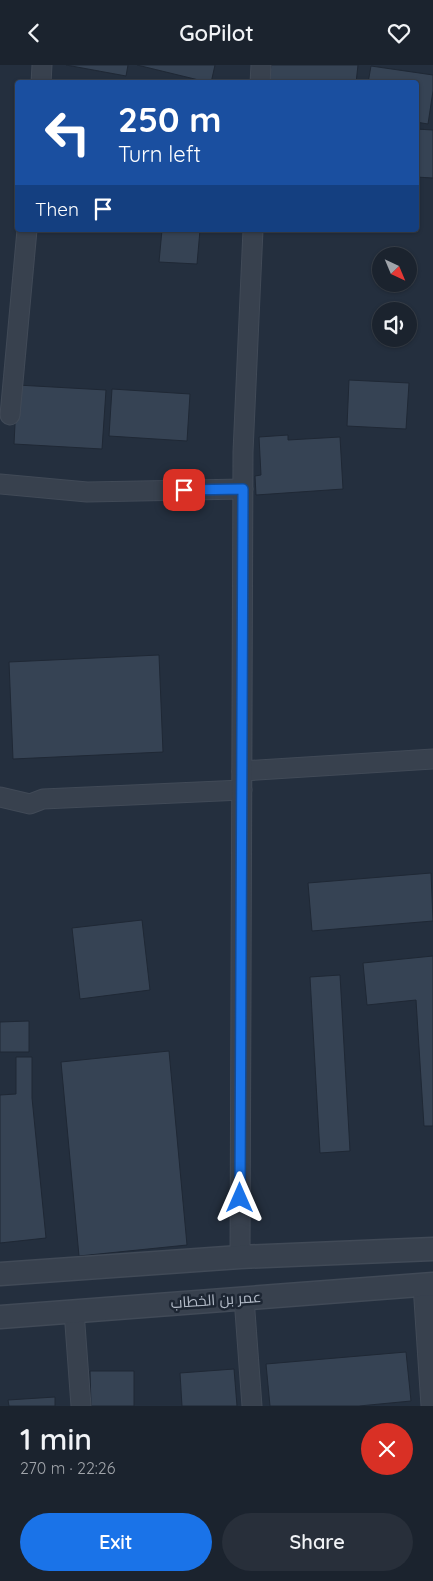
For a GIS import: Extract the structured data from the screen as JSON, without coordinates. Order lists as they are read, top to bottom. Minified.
{"streets":{"street":["عمر بن الخطاب"]},"north":"bottom right","page":{"header":"GoPilot","turn":["250 m","Turn left"],"then":"Then","heading":["1 min","270 m · 22:26"],"buttons":["Exit","Share"]}}
